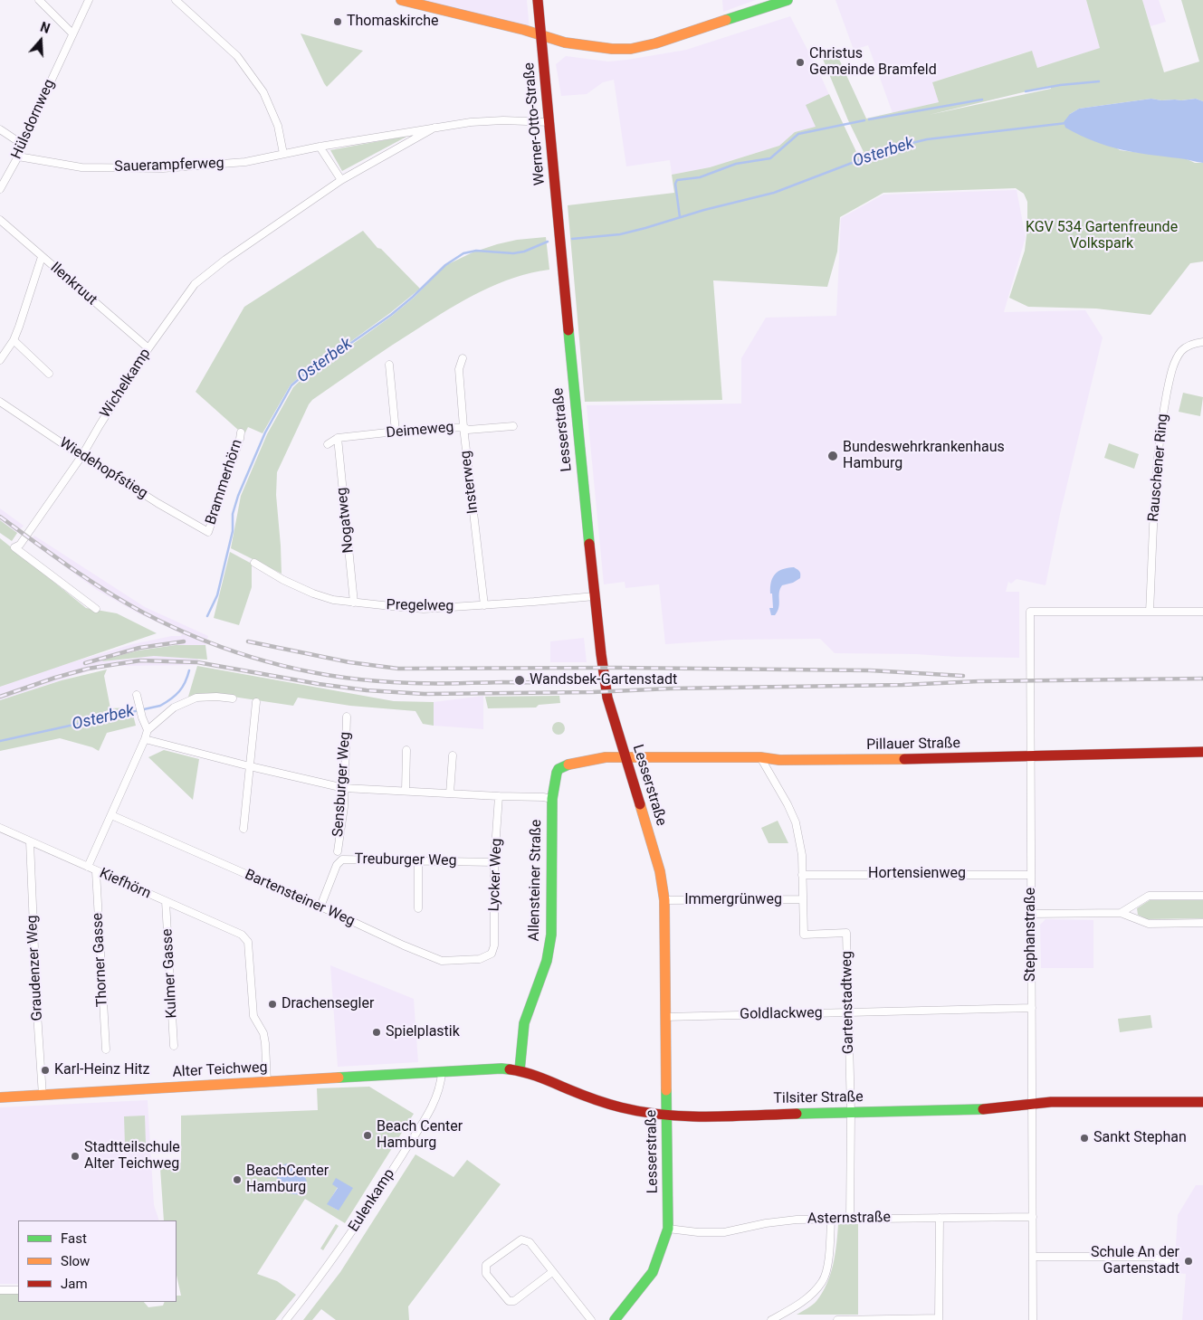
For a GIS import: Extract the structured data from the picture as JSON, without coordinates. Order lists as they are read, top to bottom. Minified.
{"streets":{"street":["Hülsdornweg","Werner-Otto-Straße","Sauerampferweg","Ilenkruut","Wichelkamp","Lesserstraße","Deimeweg","Rauschener Ring","Wiedehopfstieg","Brammerhörn","Insterweg","Nogatweg","Pregelweg","Pillauer Straße","Sensburger Weg","Treuburger Weg","Hortensienweg","Lycker Weg","Allensteiner Straße","Kiefhörn","Bartensteiner Weg","Immergrünweg","Stephanstraße","Thorner Gasse","Graudenzer Weg","Kulmer Gasse","Gartenstadtweg","Goldlackweg","Alter Teichweg","Tilsiter Straße","Eulenkamp","Asternstraße"]},"crossings":[["Hülsdornweg","Sauerampferweg"],["Werner-Otto-Straße","Sauerampferweg"],["Werner-Otto-Straße","Lesserstraße"],["Sauerampferweg","Wichelkamp"],["Ilenkruut","Wichelkamp"],["Wichelkamp","Wiedehopfstieg"],["Lesserstraße","Pregelweg"],["Lesserstraße","Pillauer Straße"],["Lesserstraße","Immergrünweg"],["Lesserstraße","Goldlackweg"],["Lesserstraße","Tilsiter Straße"],["Lesserstraße","Asternstraße"],["Deimeweg","Insterweg"],["Deimeweg","Nogatweg"],["Rauschener Ring","Stephanstraße"],["Wiedehopfstieg","Brammerhörn"],["Insterweg","Pregelweg"],["Nogatweg","Pregelweg"],["Pillauer Straße","Allensteiner Straße"],["Pillauer Straße","Stephanstraße"],["Pillauer Straße","Gartenstadtweg"],["Treuburger Weg","Lycker Weg"],["Treuburger Weg","Bartensteiner Weg"],["Hortensienweg","Stephanstraße"],["Hortensienweg","Gartenstadtweg"],["Lycker Weg","Bartensteiner Weg"],["Allensteiner Straße","Tilsiter Straße"],["Kiefhörn","Thorner Gasse"],["Kiefhörn","Graudenzer Weg"],["Kiefhörn","Kulmer Gasse"],["Kiefhörn","Alter Teichweg"],["Immergrünweg","Gartenstadtweg"],["Stephanstraße","Goldlackweg"],["Stephanstraße","Tilsiter Straße"],["Stephanstraße","Asternstraße"],["Graudenzer Weg","Alter Teichweg"],["Gartenstadtweg","Goldlackweg"],["Gartenstadtweg","Tilsiter Straße"],["Gartenstadtweg","Asternstraße"],["Alter Teichweg","Tilsiter Straße"],["Alter Teichweg","Eulenkamp"],["Tilsiter Straße","Eulenkamp"]],"water":["Osterbek"],"parks":["KGV 534 Gartenfreunde Volkspark"],"places":["Thomaskirche","Christus Gemeinde Bramfeld","Bundeswehrkrankenhaus Hamburg","Wandsbek-Gartenstadt","Drachensegler","Spielplastik","Karl-Heinz Hitz","Beach Center Hamburg","Sankt Stephan","Stadtteilschule Alter Teichweg","BeachCenter Hamburg","Schule An der Gartenstadt"],"legend":["Fast","Slow","Jam"],"north":"top"}
